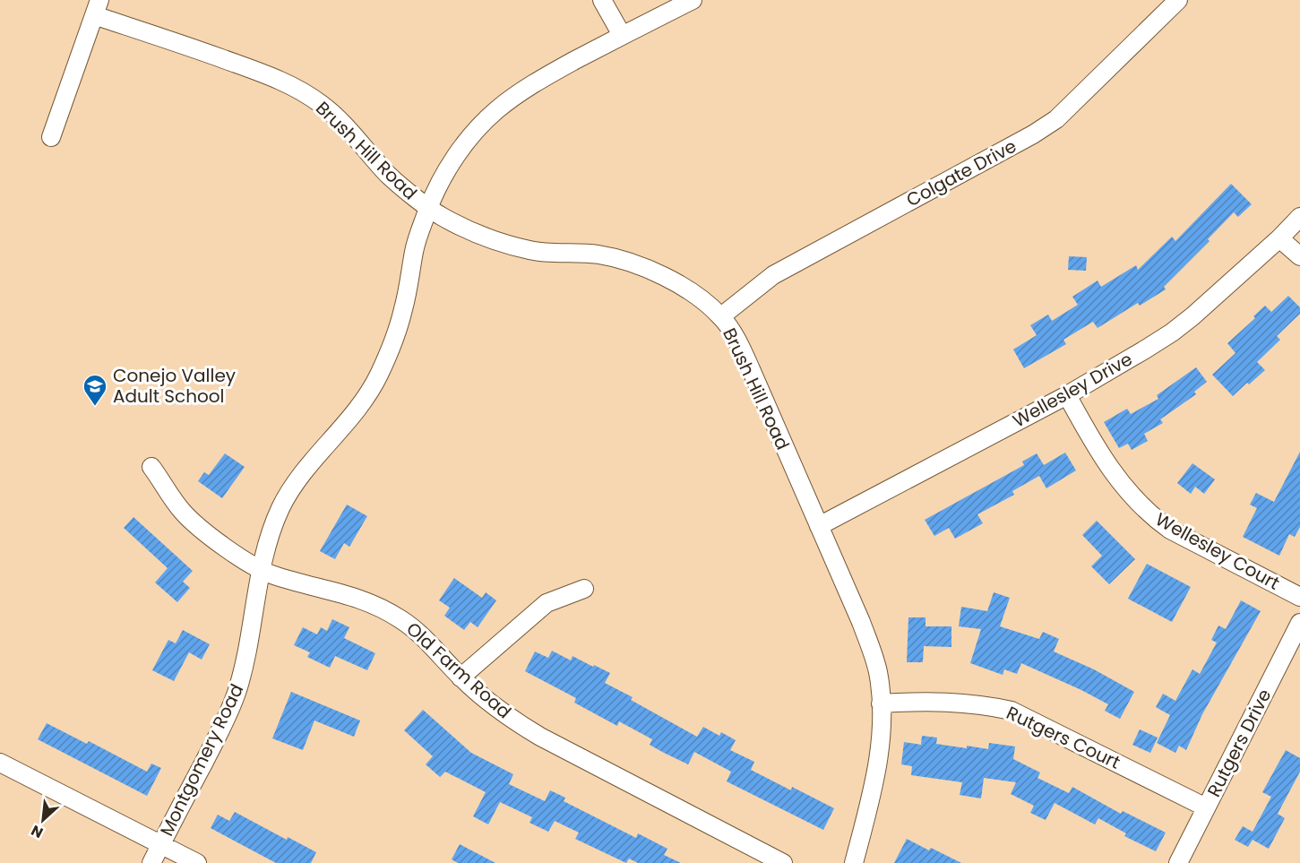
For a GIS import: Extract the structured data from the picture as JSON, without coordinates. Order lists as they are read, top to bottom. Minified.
{"streets":{"street":["Brush Hill Road","Colgate Drive","Wellesley Drive","Wellesley Court","Old Farm Road","Rutgers Court","Rutgers Drive","Montgomery Road"]},"crossings":[["Brush Hill Road","Colgate Drive"],["Brush Hill Road","Wellesley Drive"],["Brush Hill Road","Rutgers Court"],["Brush Hill Road","Montgomery Road"],["Wellesley Drive","Wellesley Court"],["Old Farm Road","Montgomery Road"],["Rutgers Court","Rutgers Drive"]],"places":{"school or university":["Conejo Valley Adult School"]},"north":"bottom left"}
